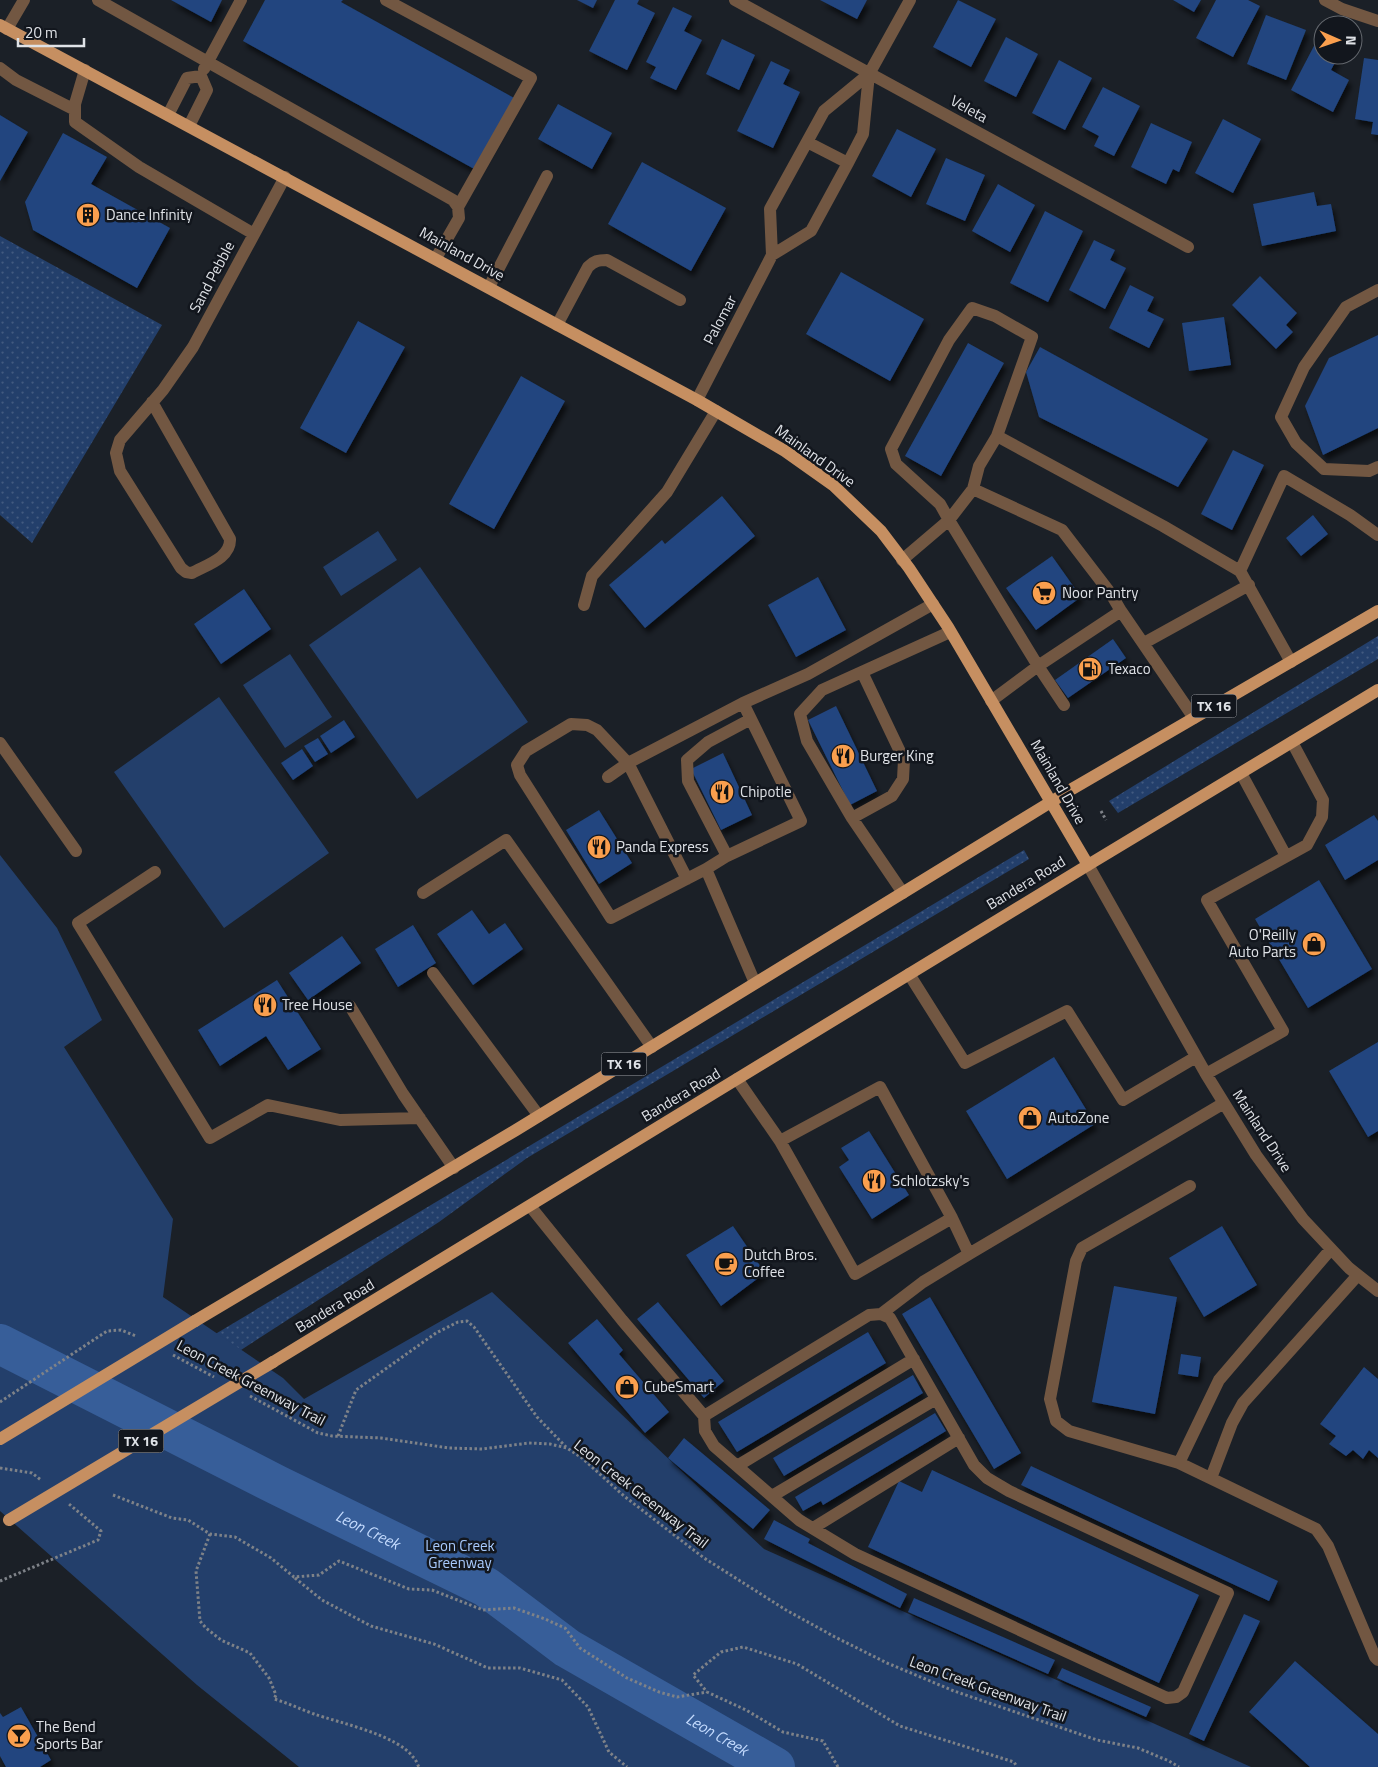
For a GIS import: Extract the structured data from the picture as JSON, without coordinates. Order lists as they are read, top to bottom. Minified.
{"streets":{"main road":["Mainland Drive","TX 16","Bandera Road"],"street":["Veleta","Sand Pebble","Palomar"],"path":["Leon Creek Greenway Trail"]},"crossings":[["Veleta","Palomar"],["Mainland Drive","Sand Pebble"],["Mainland Drive","Palomar"],["Mainland Drive","TX 16"],["Mainland Drive","Bandera Road"]],"water":["Leon Creek"],"parks":["Leon Creek Greenway"],"places":{"building":["Dance Infinity"],"supermarket":["Noor Pantry"],"fuel station":["Texaco"],"restaurant":["Burger King","Chipotle","Panda Express","Tree House","Schlotzsky's"],"shop":["O'Reilly Auto Parts","AutoZone","CubeSmart"],"cafe":["Dutch Bros. Coffee"],"bar":["The Bend Sports Bar"]},"scale_bar":"20 m","north":"right"}
